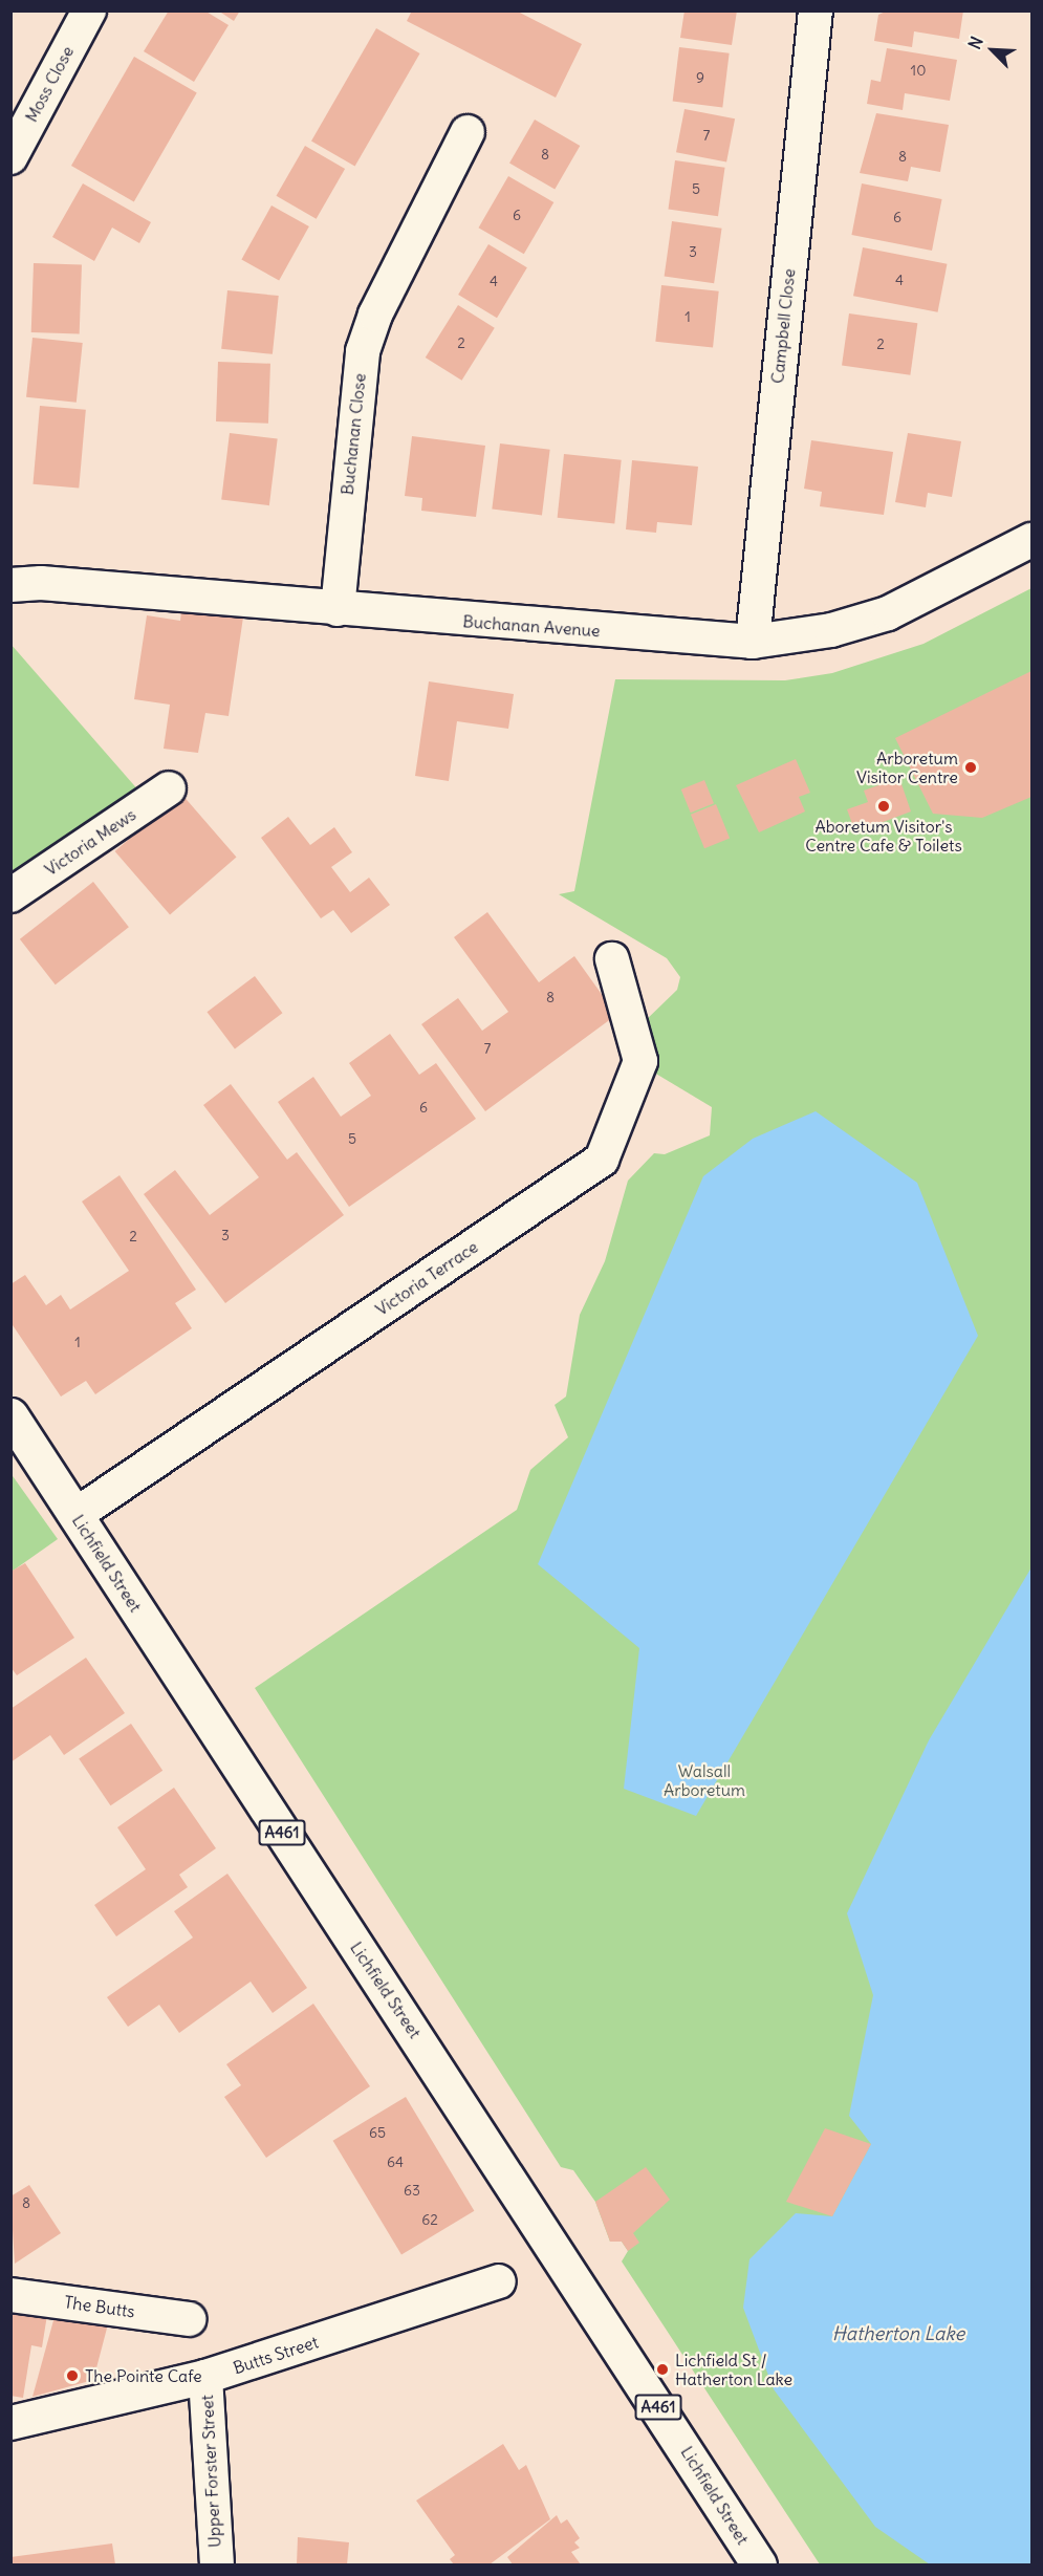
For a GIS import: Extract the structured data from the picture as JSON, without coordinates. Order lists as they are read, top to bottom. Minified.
{"streets":{"highway":["Lichfield Street","A461"],"street":["Moss Close","Campbell Close","Buchanan Close","Buchanan Avenue","Victoria Mews","Victoria Terrace","The Butts","Butts Street","Upper Forster Street"]},"crossings":[["Campbell Close","Buchanan Avenue"],["Buchanan Close","Buchanan Avenue"],["Victoria Terrace","Lichfield Street"],["Butts Street","Upper Forster Street"]],"water":["Hatherton Lake"],"parks":["Walsall Arboretum"],"places":["Arboretum Visitor Centre","Aboretum Visitor's Centre Cafe & Toilets","Lichfield St / Hatherton Lake","The Pointe Cafe"],"house_numbers":["10","9","7","8","8","5","6","6","3","4","4","1","2","2","8","7","6","5","3","2","1","65","64","63","8","62"],"north":"top left"}
